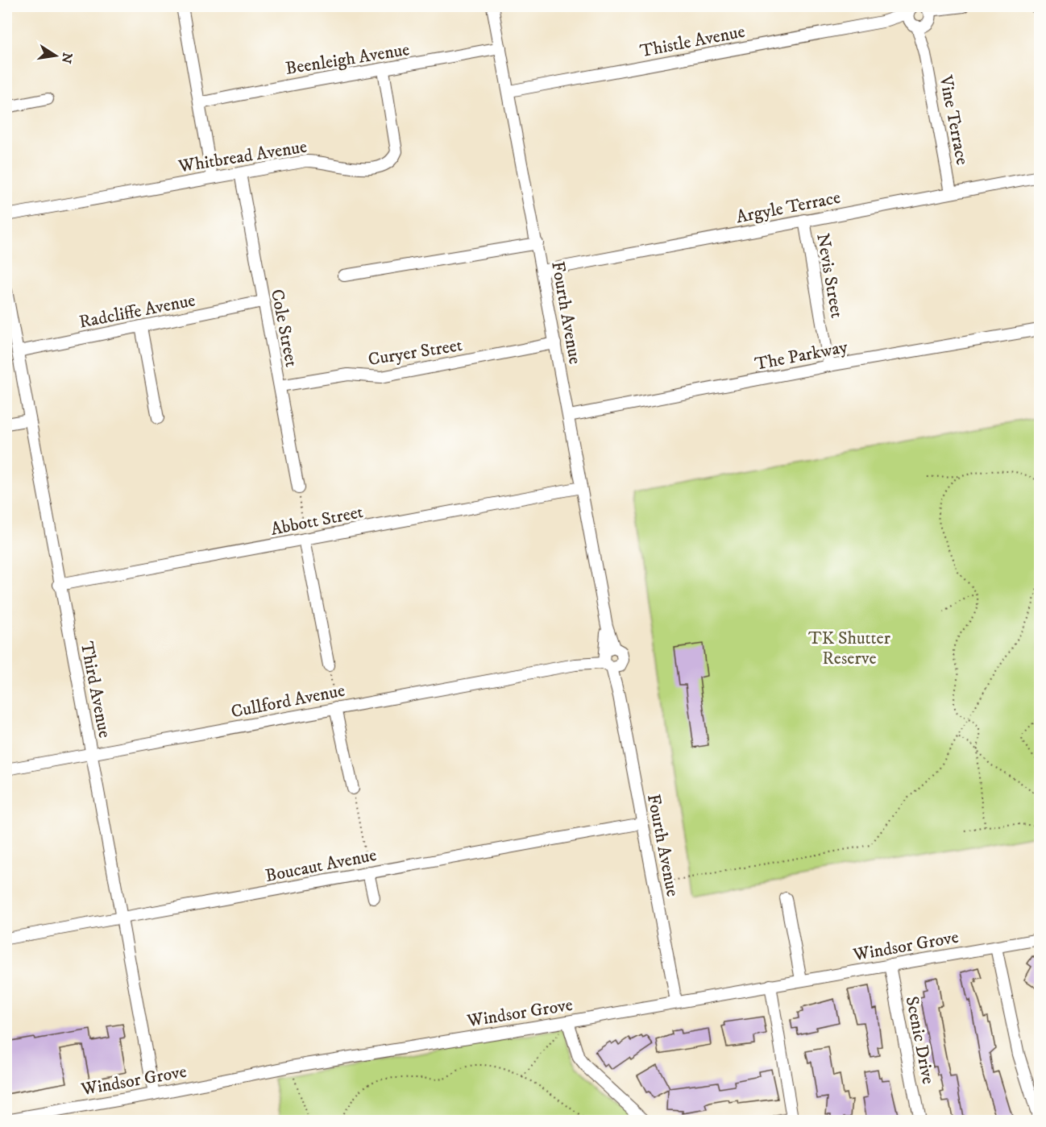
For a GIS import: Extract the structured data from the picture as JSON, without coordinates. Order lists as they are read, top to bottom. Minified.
{"streets":{"street":["Thistle Avenue","Beenleigh Avenue","Vine Terrace","Whitbread Avenue","Argyle Terrace","Nevis Street","Radcliffe Avenue","Fourth Avenue","Cole Street","Curyer Street","The Parkway","Abbott Street","Third Avenue","Cullford Avenue","Boucaut Avenue","Windsor Grove","Scenic Drive"]},"crossings":[["Thistle Avenue","Vine Terrace"],["Thistle Avenue","Fourth Avenue"],["Beenleigh Avenue","Whitbread Avenue"],["Beenleigh Avenue","Fourth Avenue"],["Vine Terrace","Argyle Terrace"],["Whitbread Avenue","Cole Street"],["Argyle Terrace","Nevis Street"],["Argyle Terrace","Fourth Avenue"],["Nevis Street","The Parkway"],["Radcliffe Avenue","Cole Street"],["Radcliffe Avenue","Third Avenue"],["Fourth Avenue","Curyer Street"],["Fourth Avenue","The Parkway"],["Fourth Avenue","Abbott Street"],["Fourth Avenue","Cullford Avenue"],["Fourth Avenue","Boucaut Avenue"],["Fourth Avenue","Windsor Grove"],["Cole Street","Curyer Street"],["Abbott Street","Third Avenue"],["Third Avenue","Cullford Avenue"],["Third Avenue","Boucaut Avenue"],["Third Avenue","Windsor Grove"],["Windsor Grove","Scenic Drive"]],"parks":["TK Shutter Reserve"],"north":"right"}
